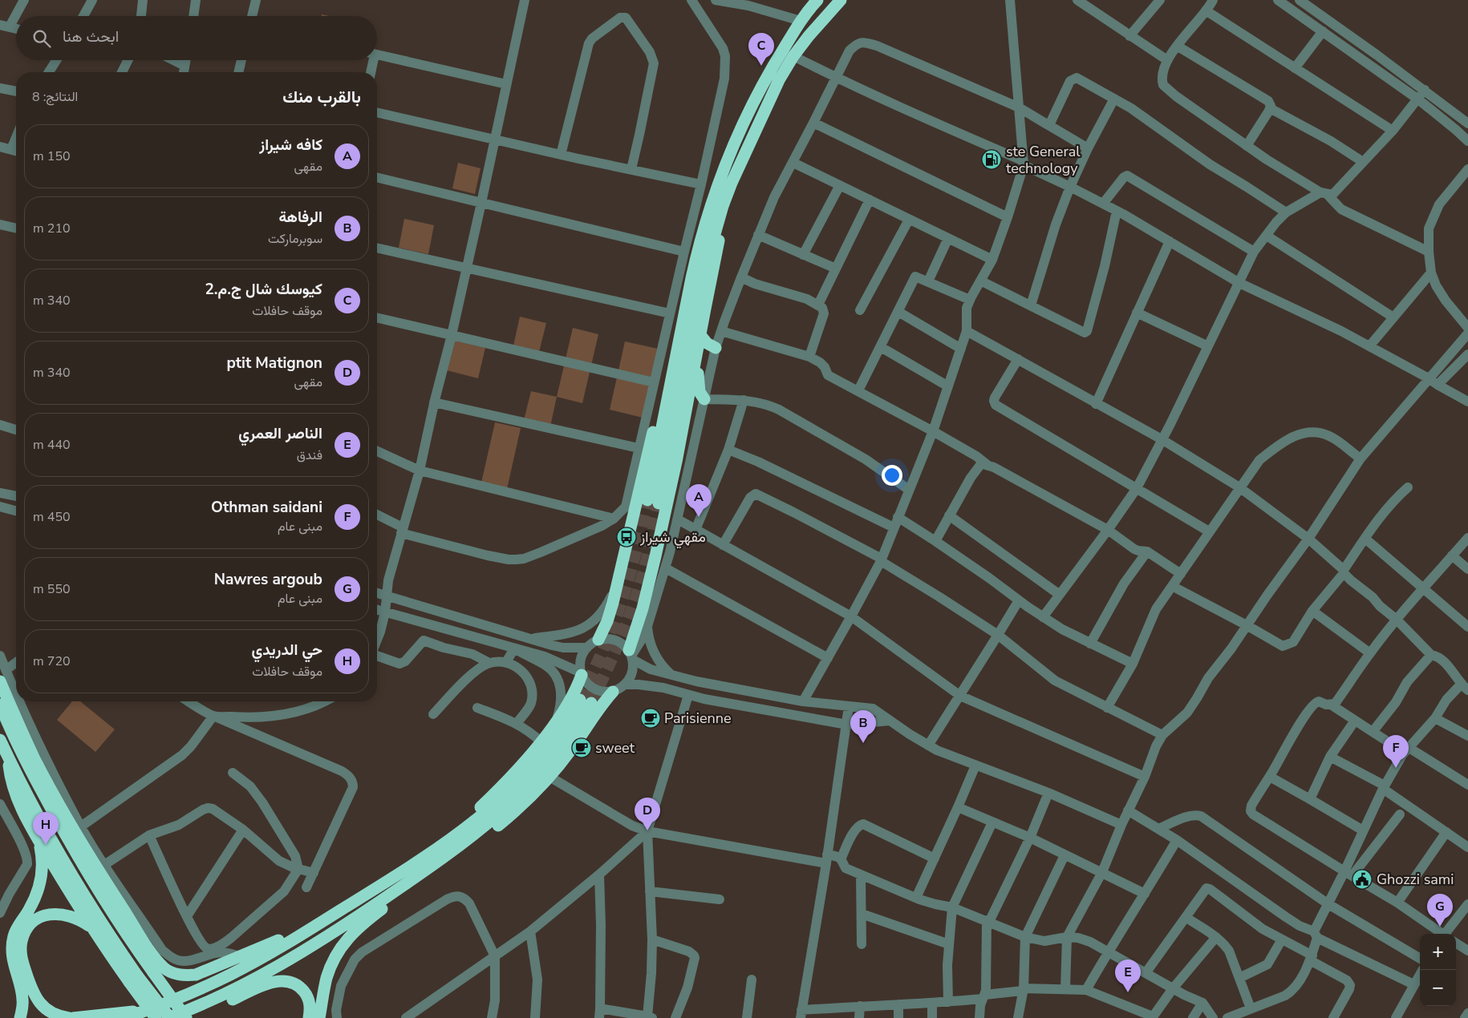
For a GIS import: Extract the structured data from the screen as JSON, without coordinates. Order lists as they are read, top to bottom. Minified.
{"places":{"fuel station":["ste General technology"],"bus stop":["مقهي شيراز"],"cafe":["Parisienne","sweet"],"public building":["Ghozzi sami"]},"page":{"search":"ابحث هنا","pins":["C","A","B","F","D","H","G","E"],"heading":["بالقرب منك","النتائج: 8"],"list":[{"mark":"A","name":"کافه شيراز","note":"مقهى","value":"150 m"},{"mark":"B","name":"الرفاهة","note":"سوبرماركت","value":"210 m"},{"mark":"C","name":"كيوسك شال ج.م.2","note":"موقف حافلات","value":"340 m"},{"mark":"D","name":"ptit Matignon","note":"مقهى","value":"340 m"},{"mark":"E","name":"الناصر العمري","note":"فندق","value":"440 m"},{"mark":"F","name":"Othman saidani","note":"مبنى عام","value":"450 m"},{"mark":"G","name":"Nawres argoub","note":"مبنى عام","value":"550 m"},{"mark":"H","name":"حي الدريدي","note":"موقف حافلات","value":"720 m"}],"map_buttons":["+","−"]}}
